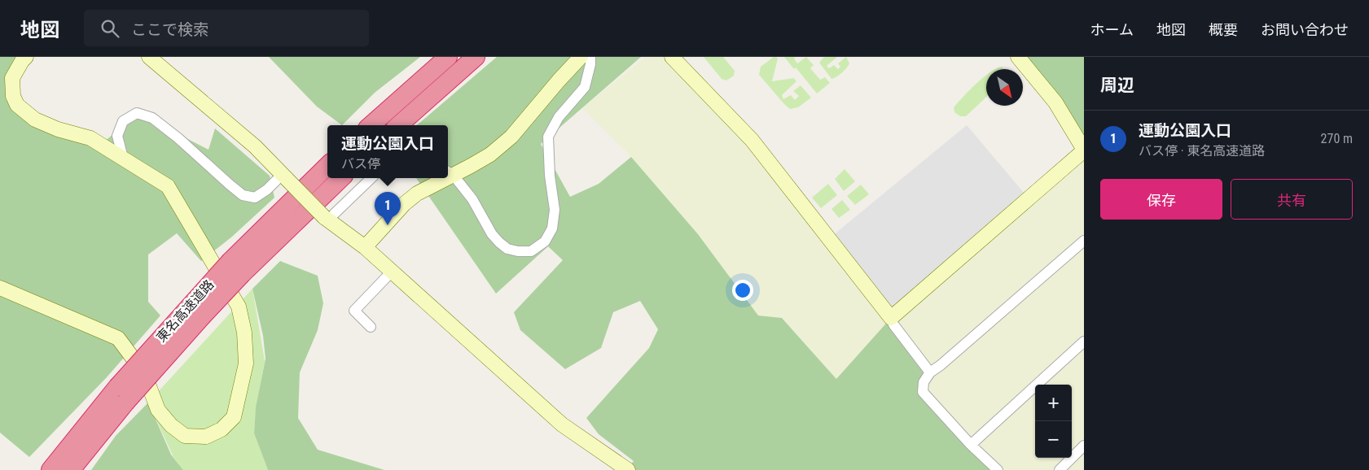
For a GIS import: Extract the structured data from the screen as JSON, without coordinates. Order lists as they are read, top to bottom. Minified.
{"streets":{"highway":["東名高速道路"]},"north":"bottom right","page":{"header":"地図","search":"ここで検索","nav":["ホーム","地図","概要","お問い合わせ"],"heading":"周辺","list":[{"mark":"1","name":"運動公園入口","note":"バス停 · 東名高速道路","value":"270 m"}],"popup":["運動公園入口","バス停"],"buttons":["保存","共有"],"pins":"1","map_buttons":["+","−"]}}
